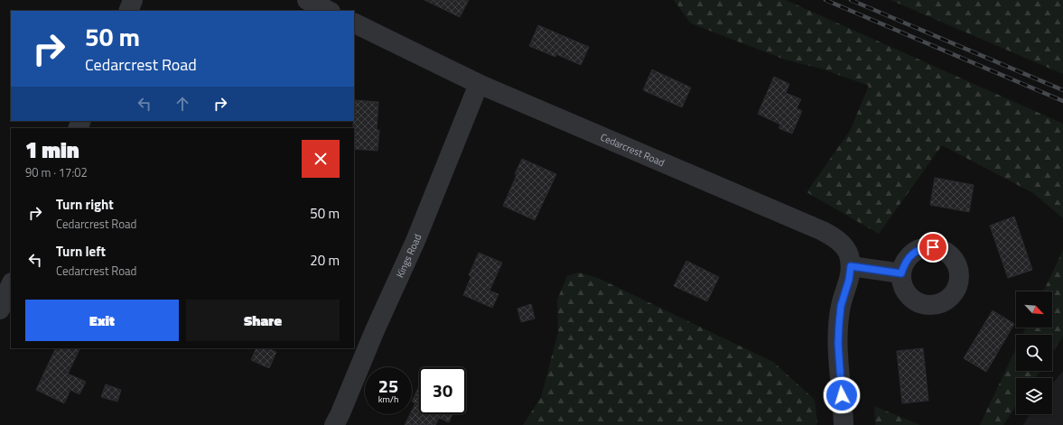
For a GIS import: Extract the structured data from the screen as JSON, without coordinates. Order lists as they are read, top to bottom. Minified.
{"streets":{"street":["Cedarcrest Road","Kings Road"]},"crossings":[["Cedarcrest Road","Kings Road"]],"north":"bottom right","page":{"turn":["50 m","Cedarcrest Road"],"heading":["1 min","90 m · 17:02"],"list":[{"name":"Turn right","note":"Cedarcrest Road","value":"50 m"},{"name":"Turn left","note":"Cedarcrest Road","value":"20 m"}],"buttons":["Exit","Share"],"speed":"25 km/h","limit":"30"}}
